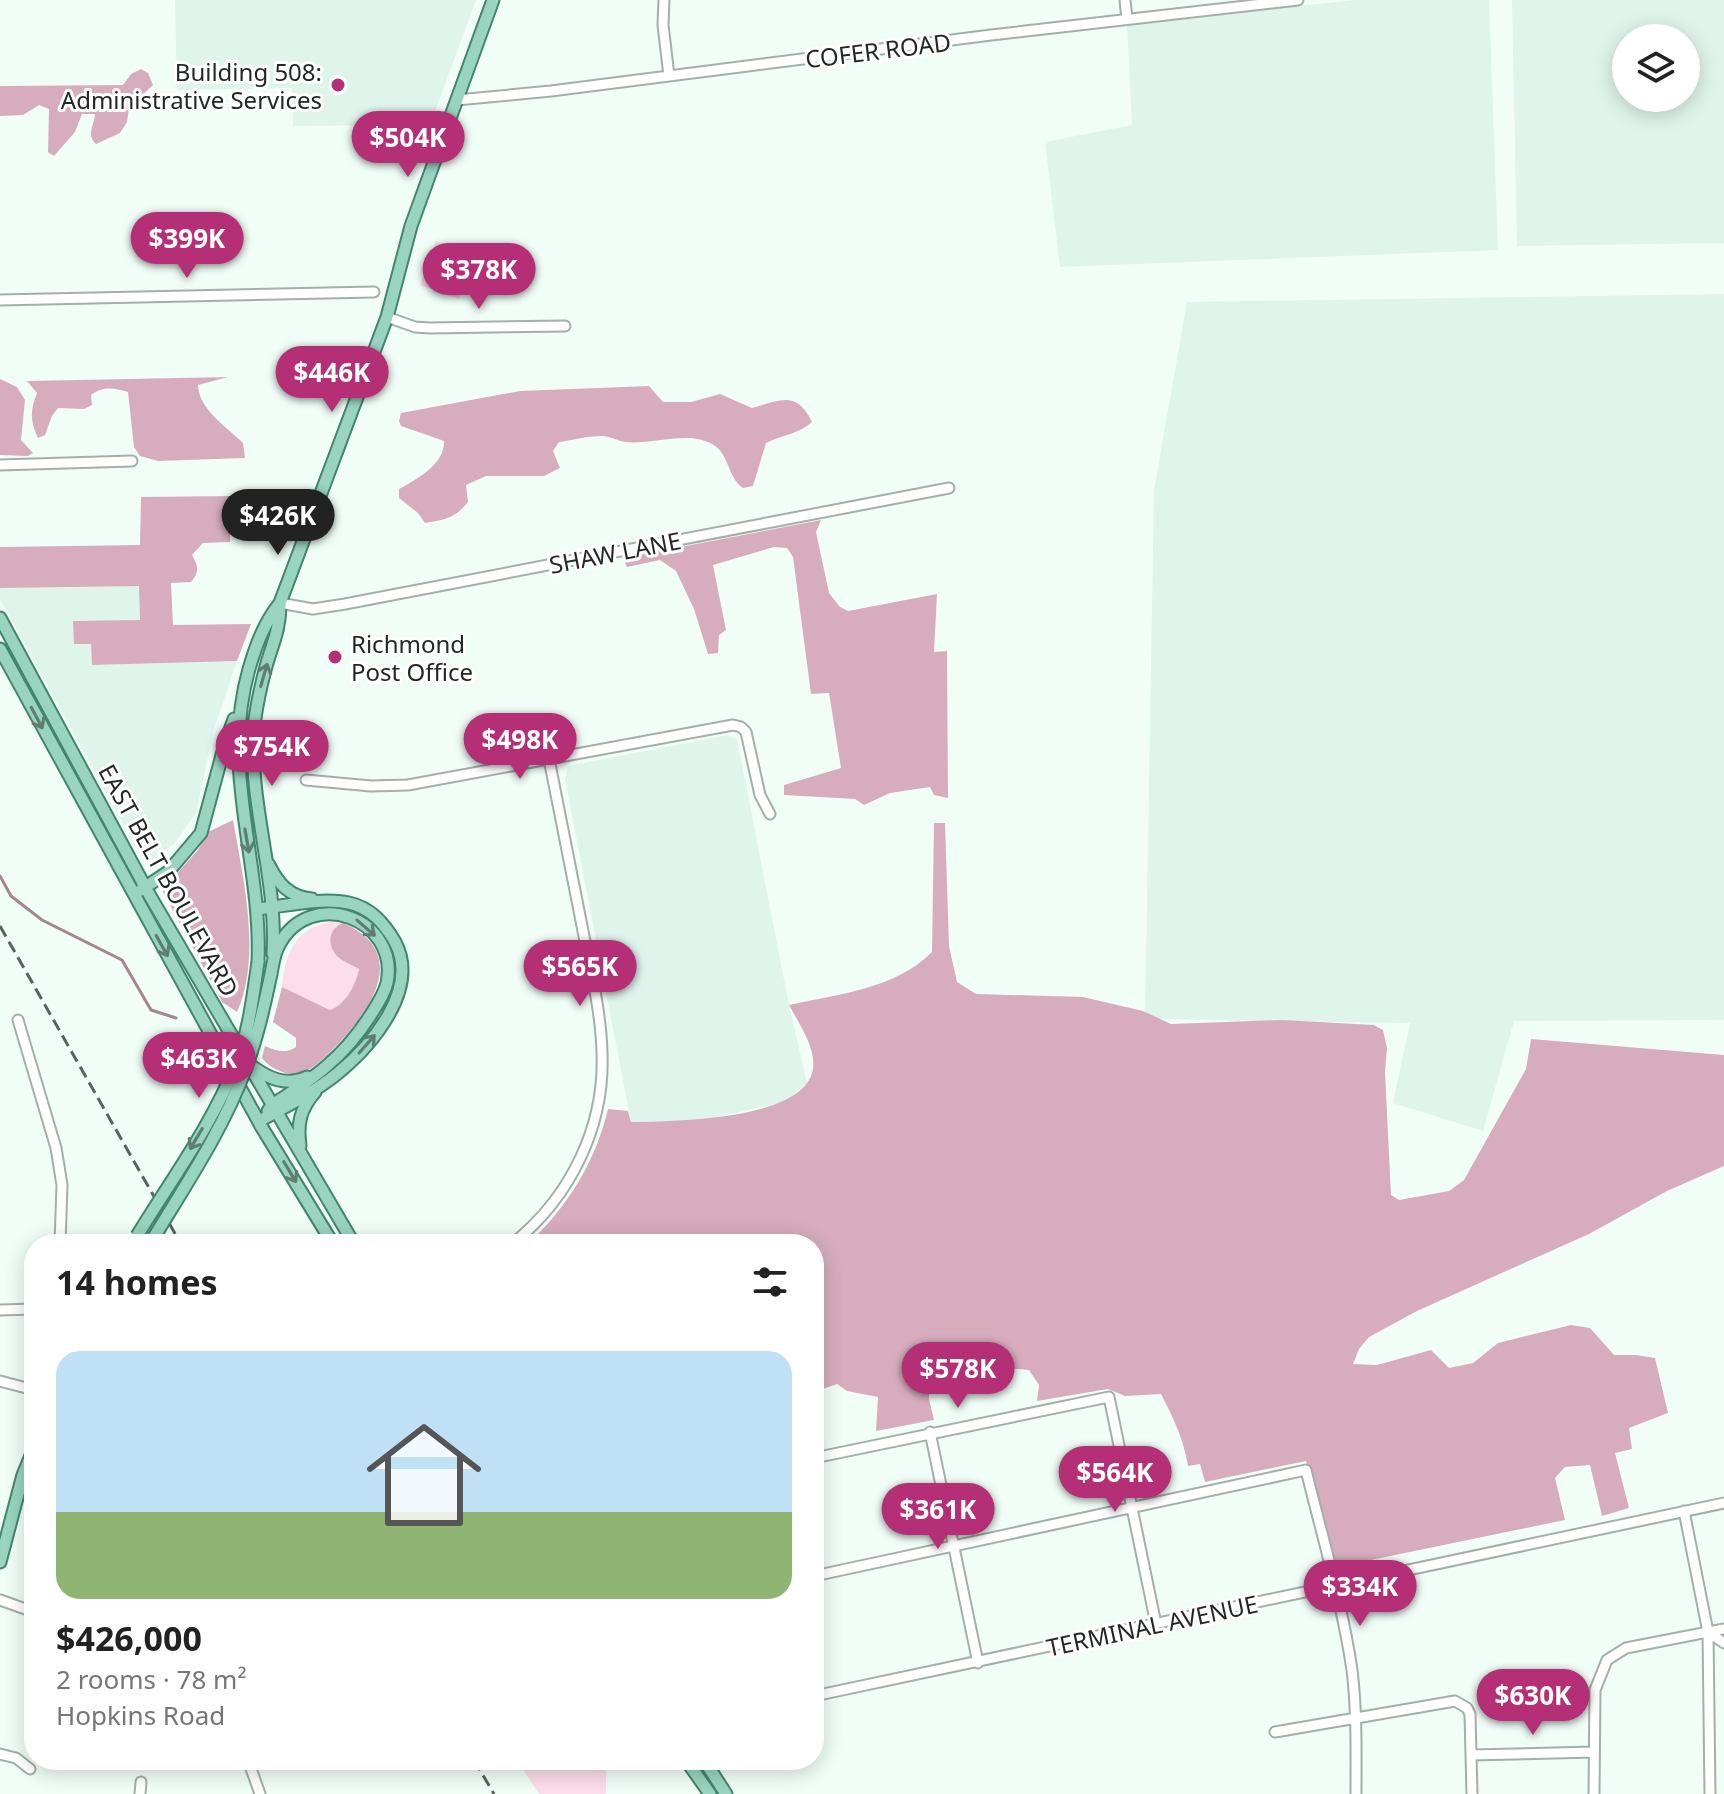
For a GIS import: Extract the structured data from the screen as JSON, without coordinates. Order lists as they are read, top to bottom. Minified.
{"streets":{"main road":["EAST BELT BOULEVARD"],"street":["COFER ROAD","SHAW LANE","TERMINAL AVENUE"]},"places":["Building 508: Administrative Services","Richmond Post Office"],"page":{"price":["$504K","$399K","$378K","$446K","$426K","$498K","$754K","$565K","$463K","$578K","$564K","$361K","$334K","$630K"],"heading":"14 homes","list":[{"name":"$426,000","note":"2 rooms · 78 m² · Hopkins Road"}]}}
